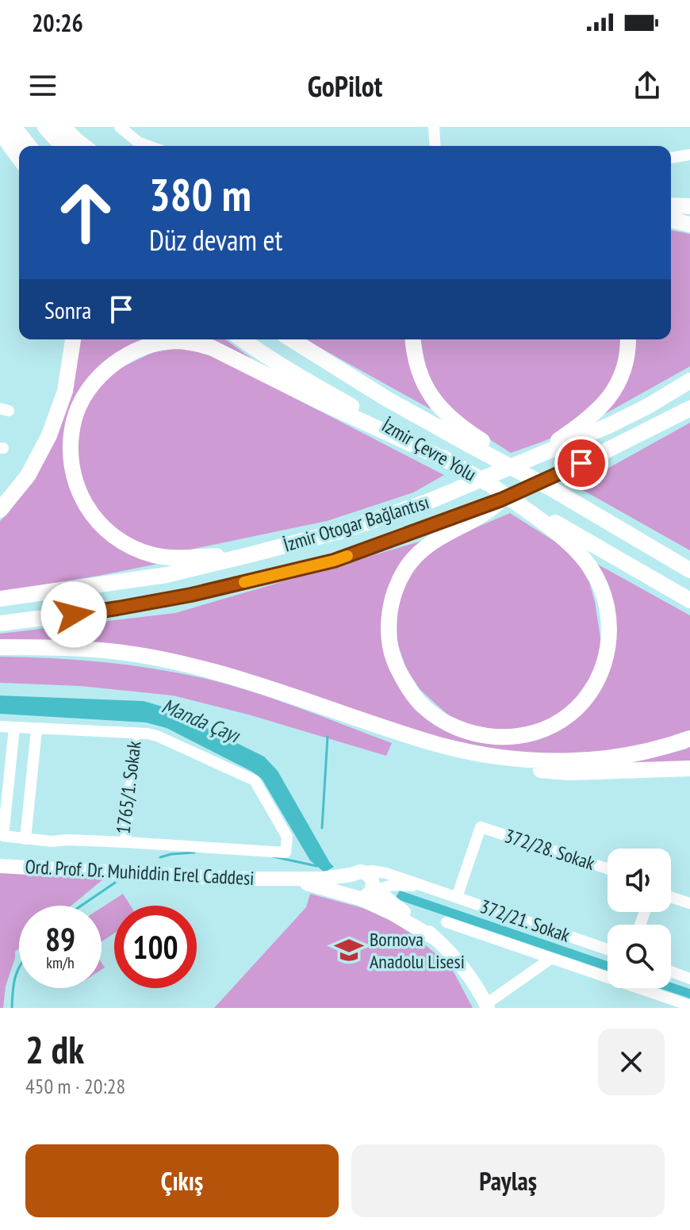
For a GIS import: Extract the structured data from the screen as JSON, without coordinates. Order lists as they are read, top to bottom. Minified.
{"streets":{"highway":["İzmir Çevre Yolu","İzmir Otogar Bağlantısı"],"main road":["Ord. Prof. Dr. Muhiddin Erel Caddesi"],"street":["1765/1. Sokak","372/28. Sokak","372/21. Sokak"]},"crossings":[["372/28. Sokak","372/21. Sokak"],["Ord. Prof. Dr. Muhiddin Erel Caddesi","372/21. Sokak"]],"water":["Manda Çayı"],"places":{"school or university":["Bornova Anadolu Lisesi"]},"page":{"status":"20:26","header":"GoPilot","turn":["380 m","Düz devam et"],"then":"Sonra","speed":"89 km/h","limit":"100","heading":["2 dk","450 m · 20:28"],"buttons":["Çıkış","Paylaş"]}}
